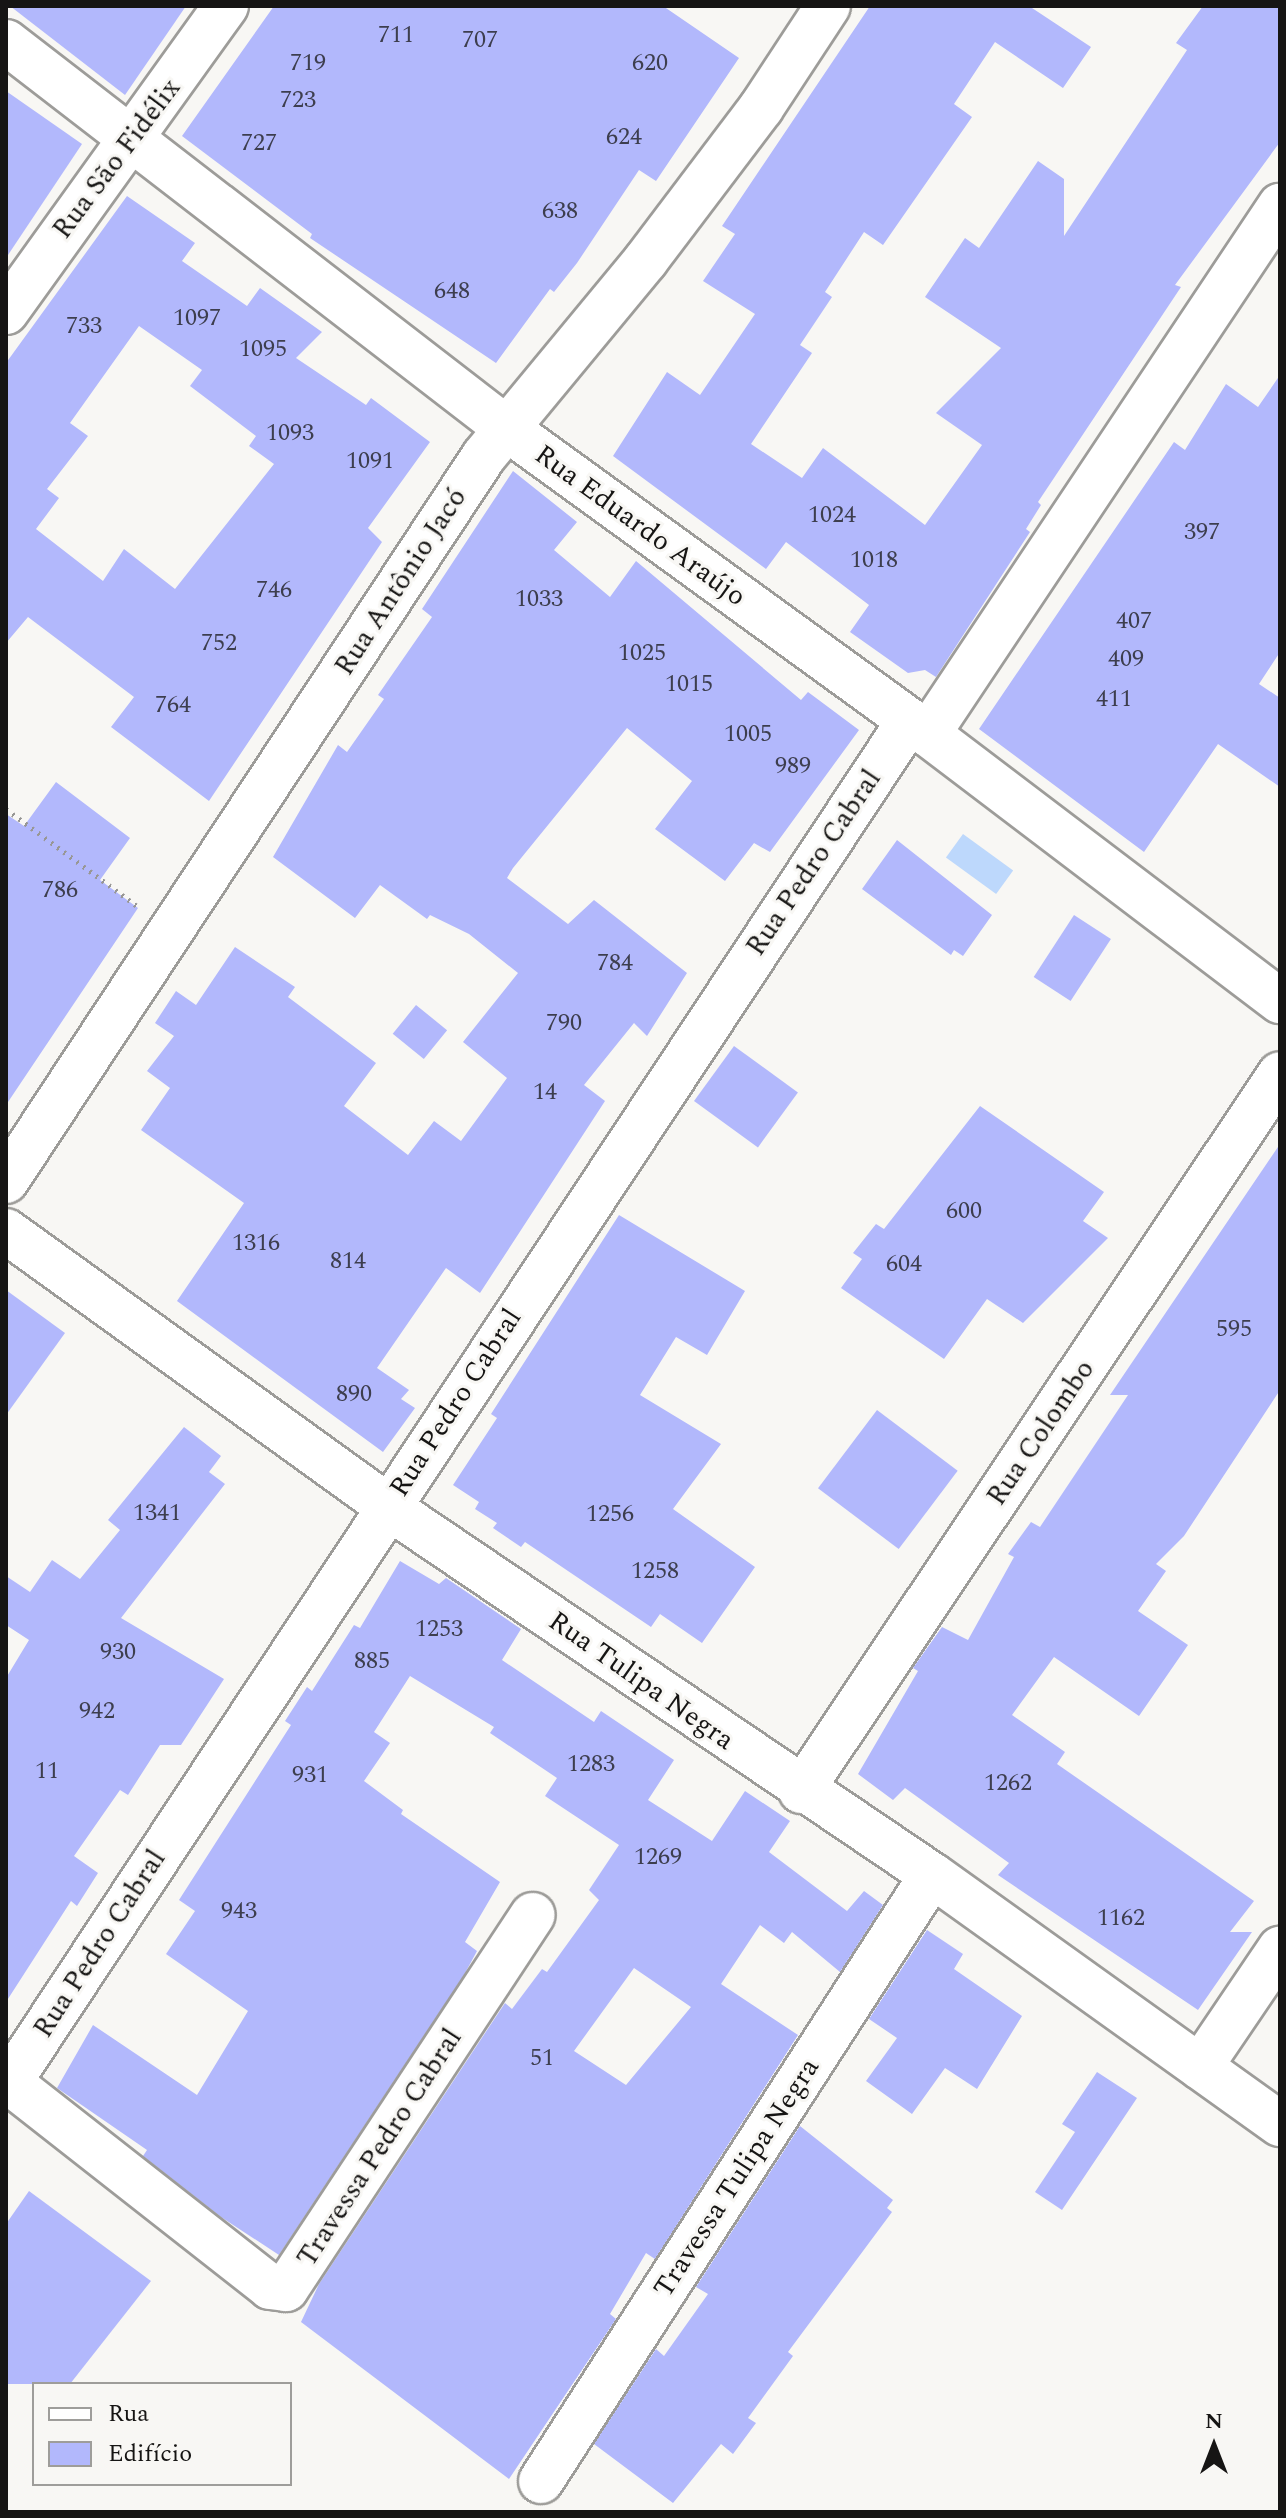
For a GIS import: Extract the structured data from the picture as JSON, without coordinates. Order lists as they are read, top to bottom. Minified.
{"streets":{"street":["Rua São Fidélix","Rua Eduardo Araújo","Rua Antônio Jacó","Rua Pedro Cabral","Rua Colombo","Rua Tulipa Negra","Travessa Pedro Cabral","Travessa Tulipa Negra"]},"crossings":[["Rua São Fidélix","Rua Eduardo Araújo"],["Rua Eduardo Araújo","Rua Antônio Jacó"],["Rua Eduardo Araújo","Rua Pedro Cabral"],["Rua Pedro Cabral","Rua Tulipa Negra"],["Rua Pedro Cabral","Travessa Pedro Cabral"],["Rua Colombo","Rua Tulipa Negra"],["Rua Tulipa Negra","Travessa Tulipa Negra"]],"house_numbers":["711","707","719","620","723","624","727","638","648","1097","733","1095","1093","1091","1024","397","1018","746","1033","407","752","1025","409","1015","411","764","1005","989","786","784","790","14","600","1316","814","604","595","890","1341","1256","1258","1253","930","885","942","1283","11","931","1262","1269","943","1162","51"],"legend":["Rua","Edifício"],"north":"top"}
